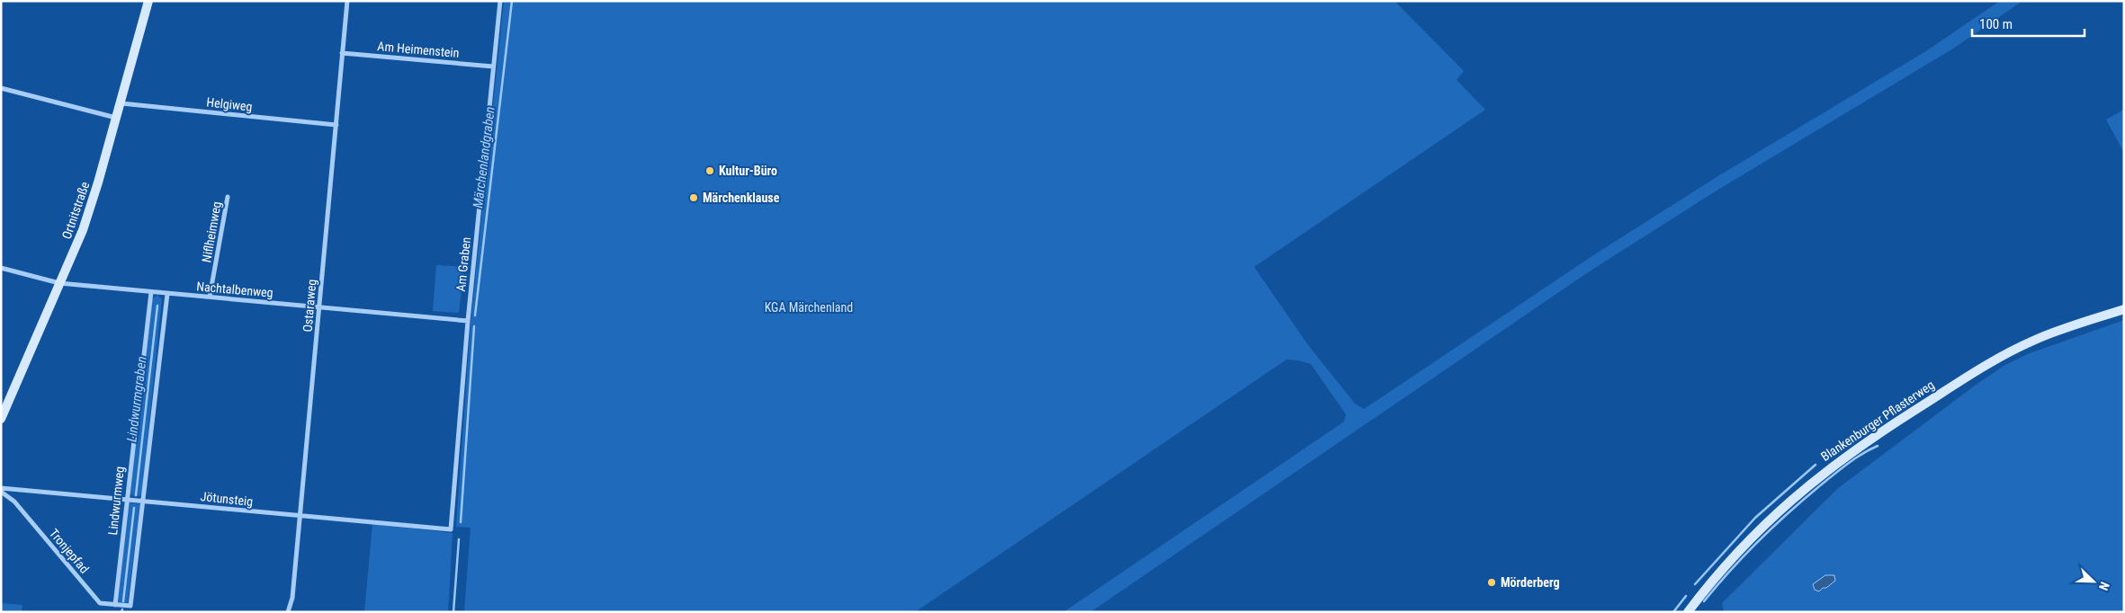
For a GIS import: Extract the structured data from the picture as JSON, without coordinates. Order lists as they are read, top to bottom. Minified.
{"streets":{"main road":["Ortnitstraße","Blankenburger Pflasterweg"],"street":["Am Heimenstein","Helgiweg","Niflheimweg","Am Graben","Nachtalbenweg","Ostaraweg","Jötunsteig","Lindwurmweg","Tronjepfad"]},"crossings":[["Am Heimenstein","Am Graben"],["Am Heimenstein","Ostaraweg"],["Helgiweg","Ortnitstraße"],["Helgiweg","Ostaraweg"],["Ortnitstraße","Nachtalbenweg"],["Niflheimweg","Nachtalbenweg"],["Am Graben","Nachtalbenweg"],["Am Graben","Jötunsteig"],["Nachtalbenweg","Ostaraweg"],["Nachtalbenweg","Lindwurmweg"],["Ostaraweg","Jötunsteig"],["Jötunsteig","Lindwurmweg"],["Jötunsteig","Tronjepfad"],["Lindwurmweg","Tronjepfad"]],"water":["Märchenlandgraben","Lindwurmgraben"],"parks":["KGA Märchenland"],"places":["Kultur-Büro","Märchenklause","Mörderberg"],"scale_bar":"100 m","north":"bottom right"}
